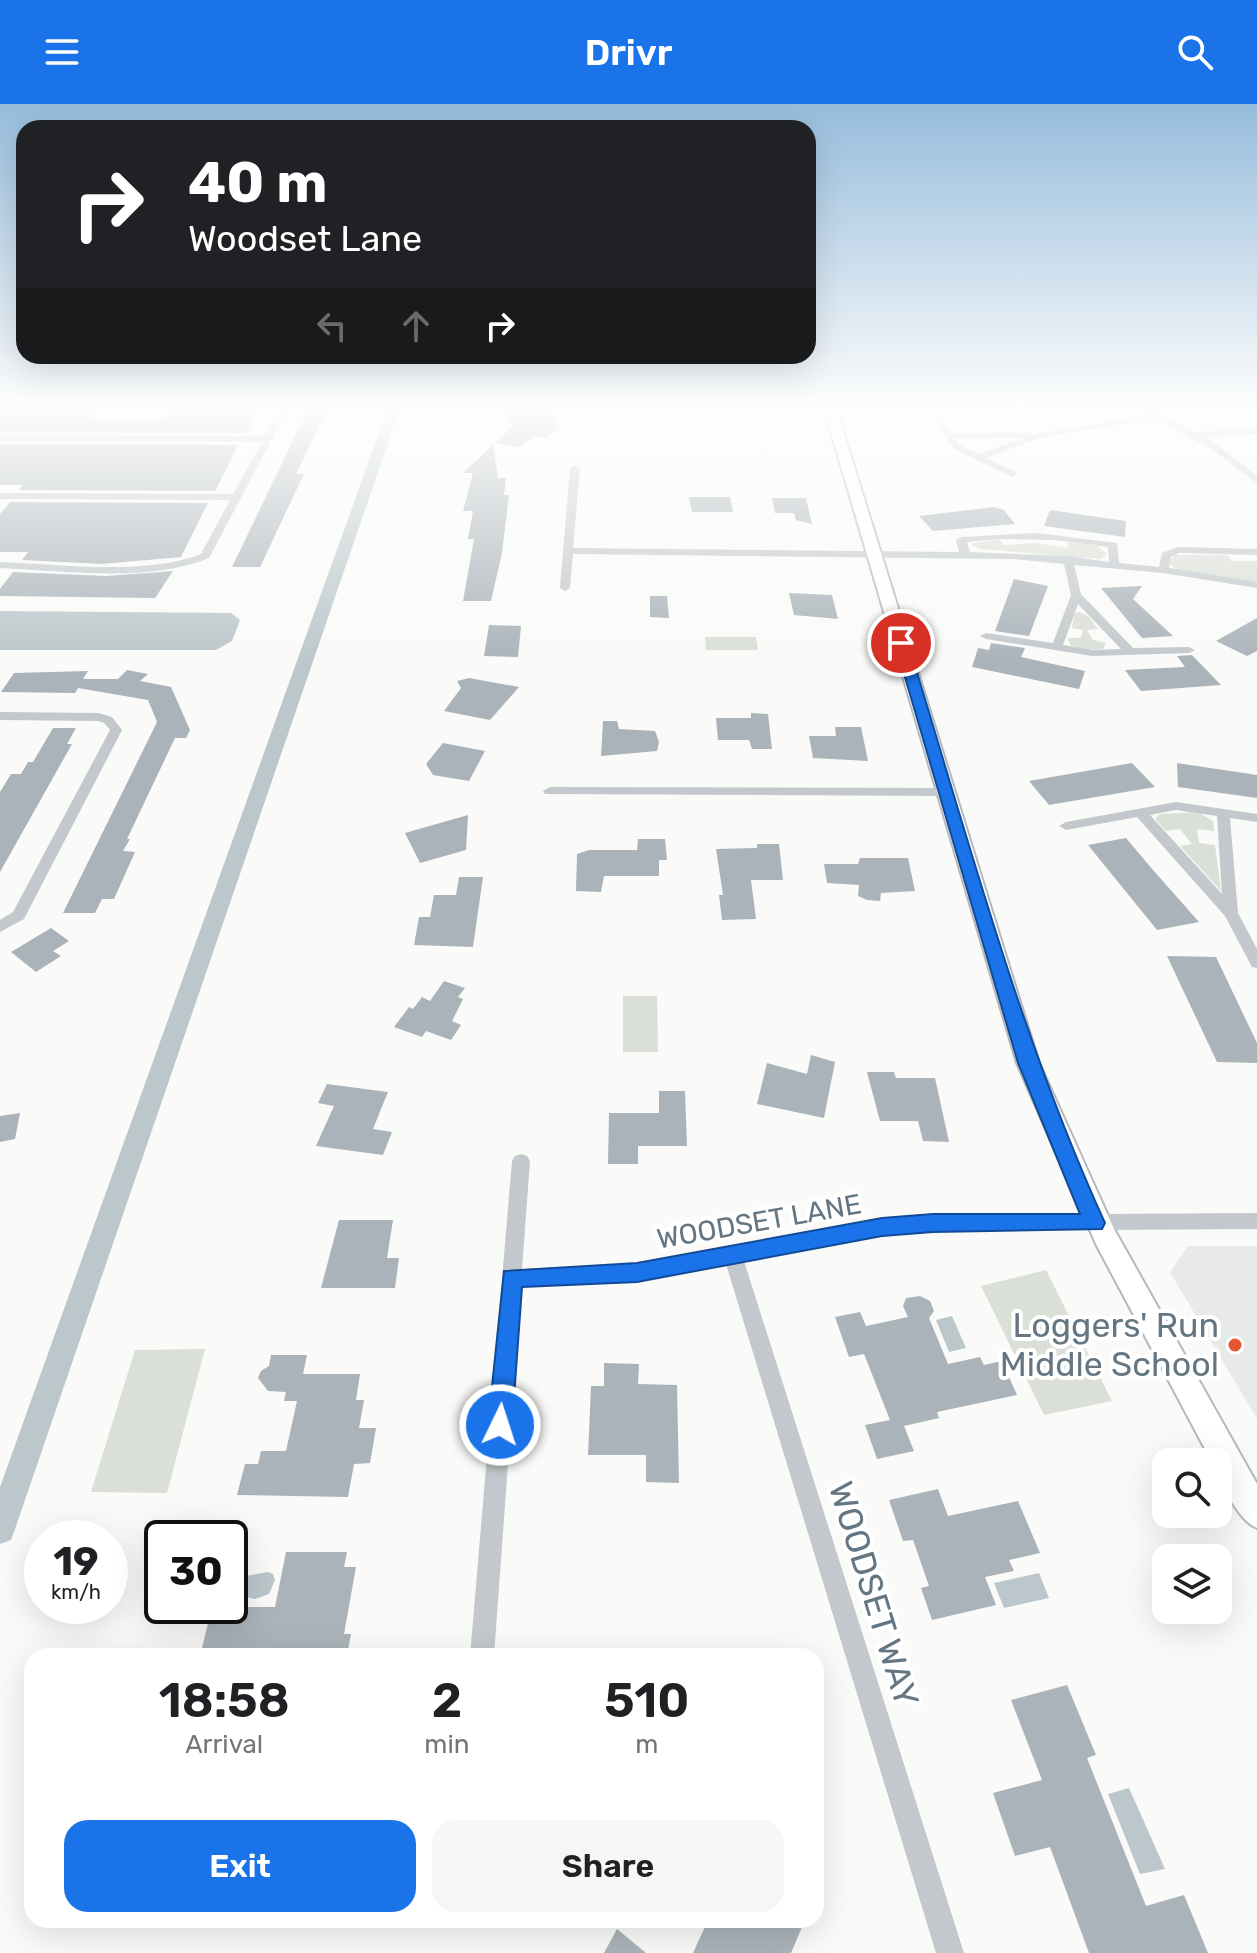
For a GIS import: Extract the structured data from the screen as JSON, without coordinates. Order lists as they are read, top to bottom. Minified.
{"streets":{"street":["WOODSET LANE","WOODSET WAY"]},"crossings":[["WOODSET LANE","WOODSET WAY"]],"places":["Loggers' Run Middle School"],"page":{"header":"Drivr","turn":["40 m","Woodset Lane"],"speed":"19 km/h","limit":"30","eta":["18:58","Arrival","2","min","510","m"],"buttons":["Exit","Share"]}}
